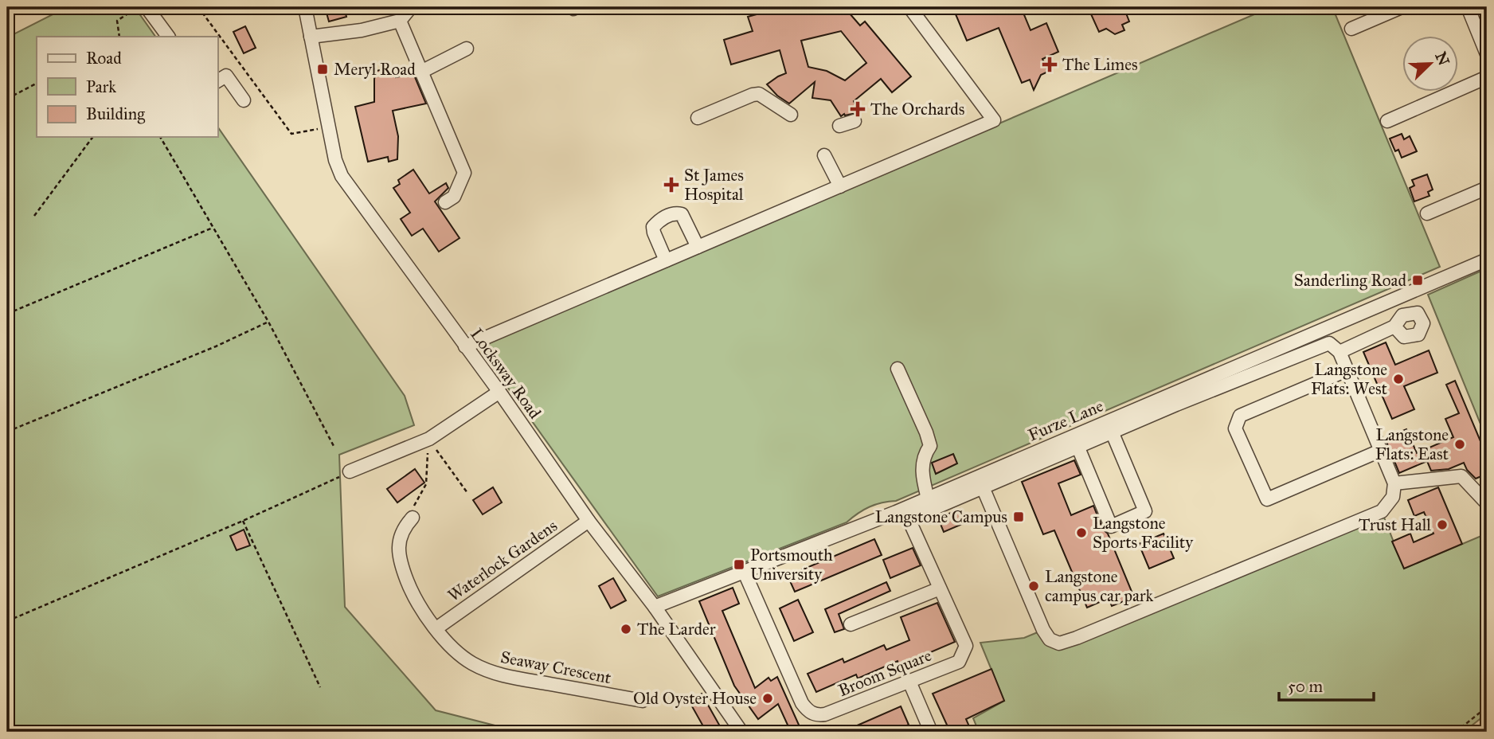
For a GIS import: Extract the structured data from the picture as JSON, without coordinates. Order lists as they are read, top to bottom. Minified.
{"streets":{"street":["Locksway Road","Furze Lane","Waterlock Gardens","Seaway Crescent","Broom Square"]},"crossings":[["Locksway Road","Furze Lane"],["Locksway Road","Waterlock Gardens"],["Furze Lane","Broom Square"],["Waterlock Gardens","Seaway Crescent"]],"places":{"health":["The Limes","The Orchards","St James Hospital"],"transit":["Meryl Road","Sanderling Road","Langstone Campus","Portsmouth University"],"other":["Langstone Flats: West","Langstone Flats: East","Trust Hall","Langstone Sports Facility","Langstone campus car park","The Larder","Old Oyster House"]},"legend":["Road","Park","Building"],"scale_bar":"50 m","north":"top right"}
